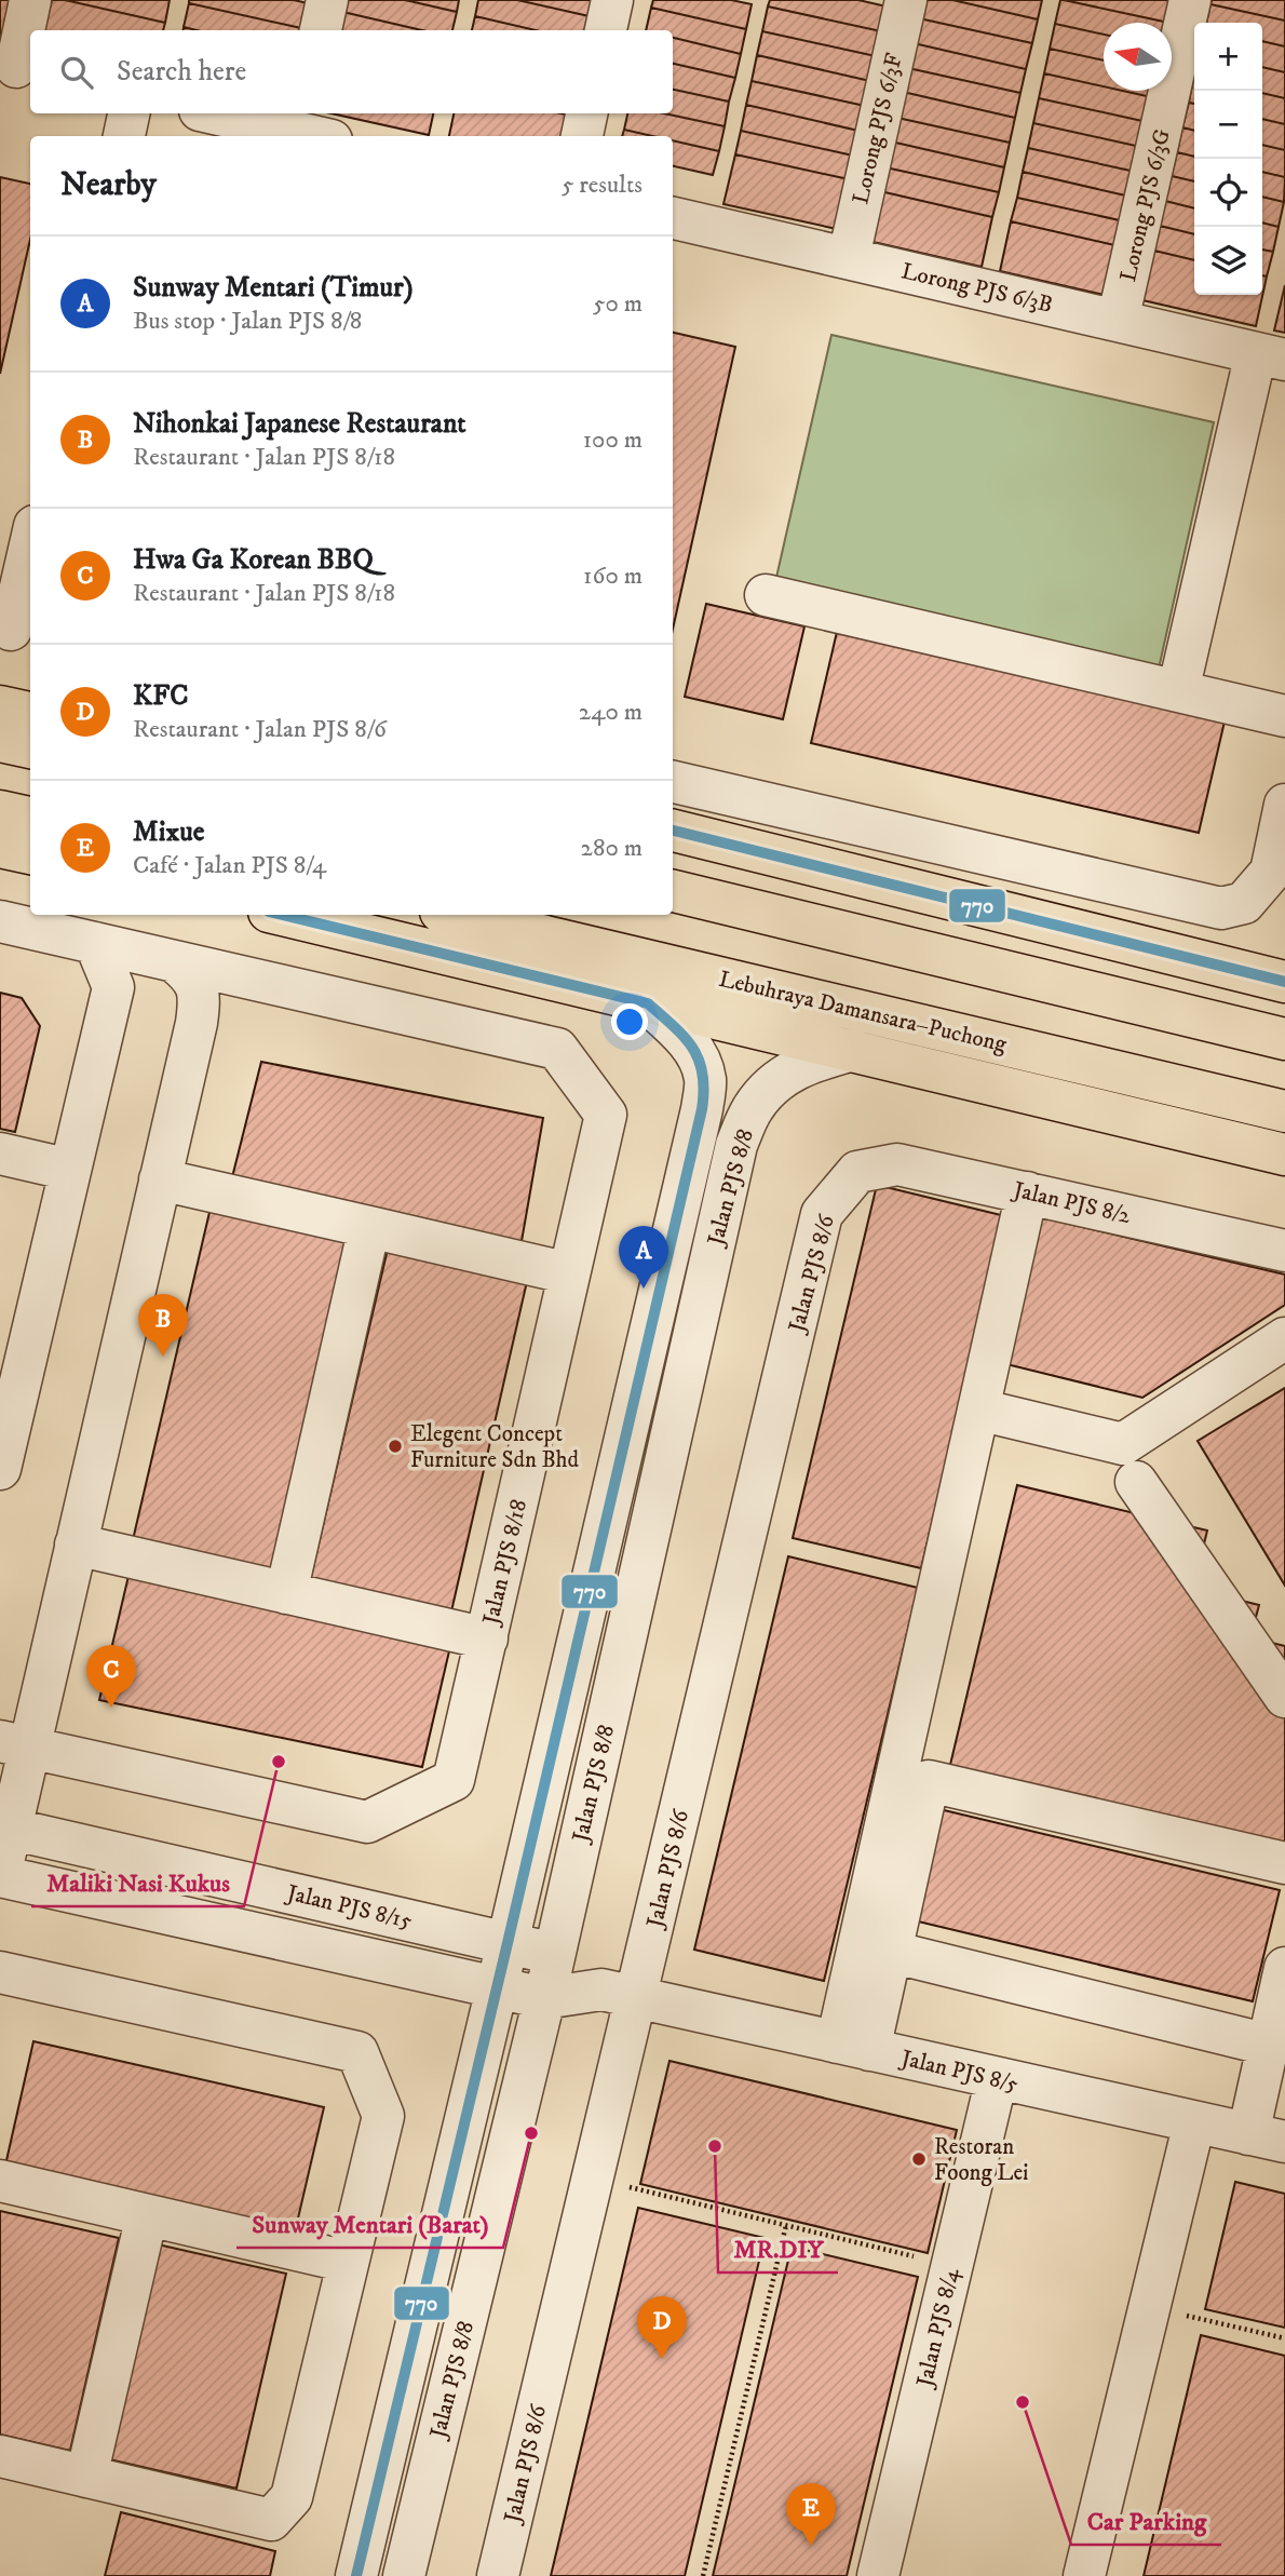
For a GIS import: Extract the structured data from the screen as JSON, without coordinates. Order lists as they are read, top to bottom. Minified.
{"streets":{"highway":["Lebuhraya Damansara–Puchong"],"street":["Lorong PJS 6/3F","Lorong PJS 6/3G","Lorong PJS 6/3B","Jalan PJS 8/8","Jalan PJS 8/2","Jalan PJS 8/6","Jalan PJS 8/18","Jalan PJS 8/15","Jalan PJS 8/5","Jalan PJS 8/4"]},"crossings":[["Lorong PJS 6/3F","Lorong PJS 6/3B"],["Lorong PJS 6/3G","Lorong PJS 6/3B"],["Jalan PJS 8/8","Jalan PJS 8/15"],["Jalan PJS 8/2","Jalan PJS 8/6"],["Jalan PJS 8/6","Jalan PJS 8/15"],["Jalan PJS 8/6","Jalan PJS 8/5"],["Jalan PJS 8/15","Jalan PJS 8/5"],["Jalan PJS 8/5","Jalan PJS 8/4"]],"places":["Elegent Concept Furniture Sdn Bhd","Maliki Nasi Kukus","Sunway Mentari (Barat)","MR.DIY","Restoran Foong Lei","Car Parking"],"lines":["transit line 770"],"north":"left","page":{"map_buttons":["+","−"],"search":"Search here","heading":["Nearby","5 results"],"list":[{"mark":"A","name":"Sunway Mentari (Timur)","note":"Bus stop · Jalan PJS 8/8","value":"50 m"},{"mark":"B","name":"Nihonkai Japanese Restaurant","note":"Restaurant · Jalan PJS 8/18","value":"100 m"},{"mark":"C","name":"Hwa Ga Korean BBQ","note":"Restaurant · Jalan PJS 8/18","value":"160 m"},{"mark":"D","name":"KFC","note":"Restaurant · Jalan PJS 8/6","value":"240 m"},{"mark":"E","name":"Mixue","note":"Café · Jalan PJS 8/4","value":"280 m"}],"pins":["A","B","C","D","E"]}}
